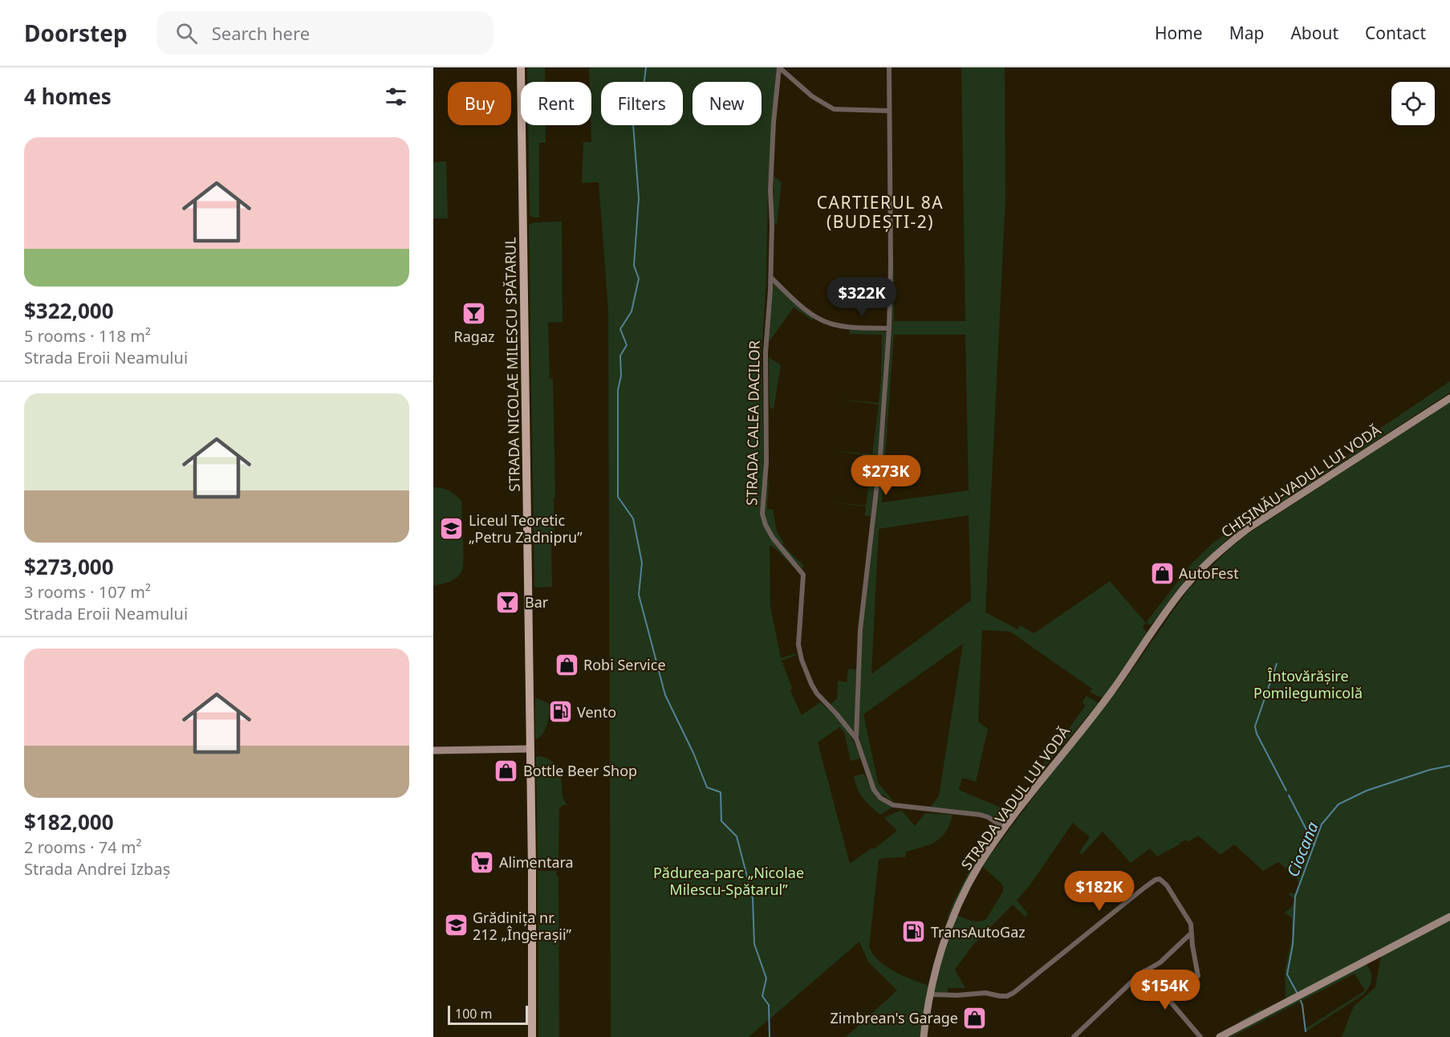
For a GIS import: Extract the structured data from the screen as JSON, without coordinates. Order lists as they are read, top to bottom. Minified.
{"streets":{"main road":["STRADA NICOLAE MILESCU SPĂTARUL","CHIȘINĂU-VADUL LUI VODĂ","STRADA VADUL LUI VODĂ"],"street":["STRADA CALEA DACILOR"]},"crossings":[["CHIȘINĂU-VADUL LUI VODĂ","STRADA VADUL LUI VODĂ"]],"districts":["CARTIERUL 8A (BUDEȘTI-2)"],"water":["Ciocana"],"parks":["Întovărășire Pomilegumicolă","Pădurea-parc „Nicolae Milescu-Spătarul”"],"places":{"bar":["Ragaz","Bar"],"school or university":["Liceul Teoretic „Petru Zadnipru”","Grădinița nr. 212 „Îngerașii”"],"shop":["AutoFest","Robi Service","Bottle Beer Shop","Zimbrean's Garage"],"fuel station":["Vento","TransAutoGaz"],"supermarket":["Alimentara"]},"scale_bar":"100 m","page":{"header":"Doorstep","search":"Search here","nav":["Home","Map","About","Contact"],"heading":"4 homes","chip":["Buy","Rent","Filters","New"],"list":[{"name":"$322,000","note":"5 rooms · 118 m² · Strada Eroii Neamului"},{"name":"$273,000","note":"3 rooms · 107 m² · Strada Eroii Neamului"},{"name":"$182,000","note":"2 rooms · 74 m² · Strada Andrei Izbaș"}],"price":["$322K","$273K","$182K","$154K"],"scale":"100 m"}}
